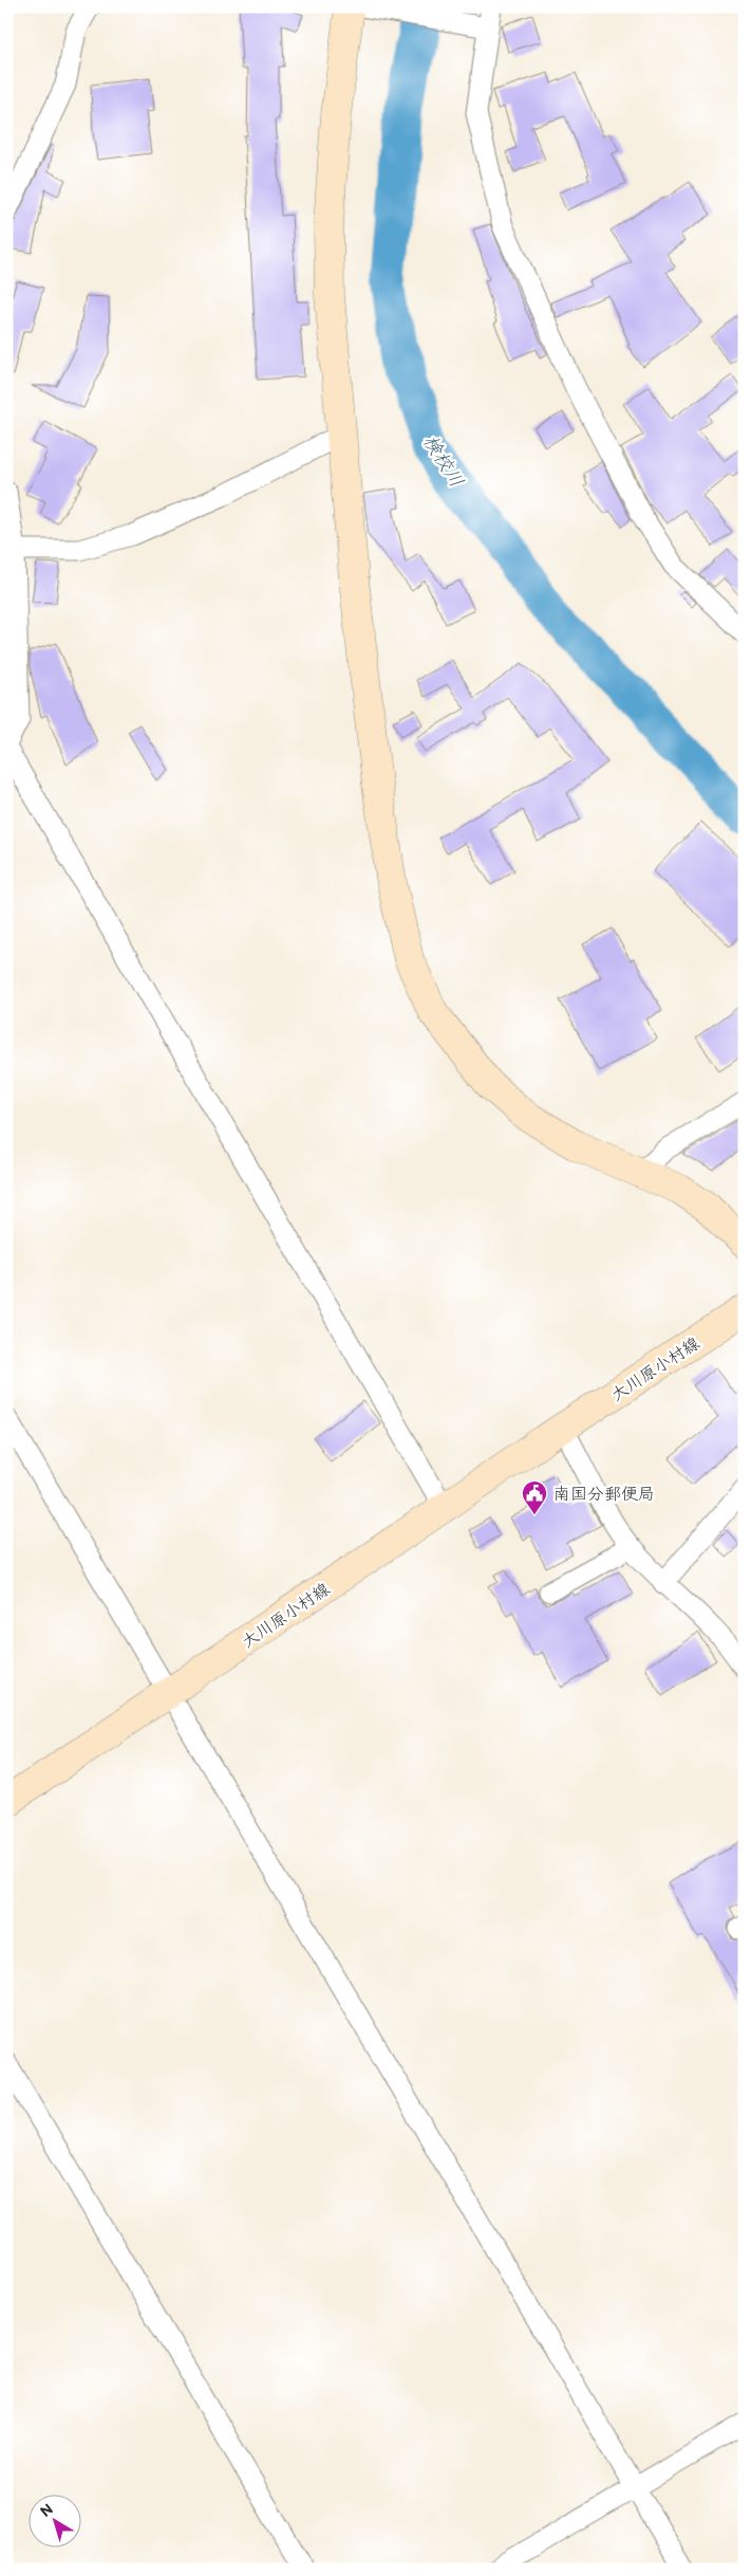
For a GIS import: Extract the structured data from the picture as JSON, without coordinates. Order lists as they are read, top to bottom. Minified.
{"streets":{"street":["大川原小村線"]},"water":["検校川"],"places":{"public building":["南国分郵便局"]},"north":"top left"}
